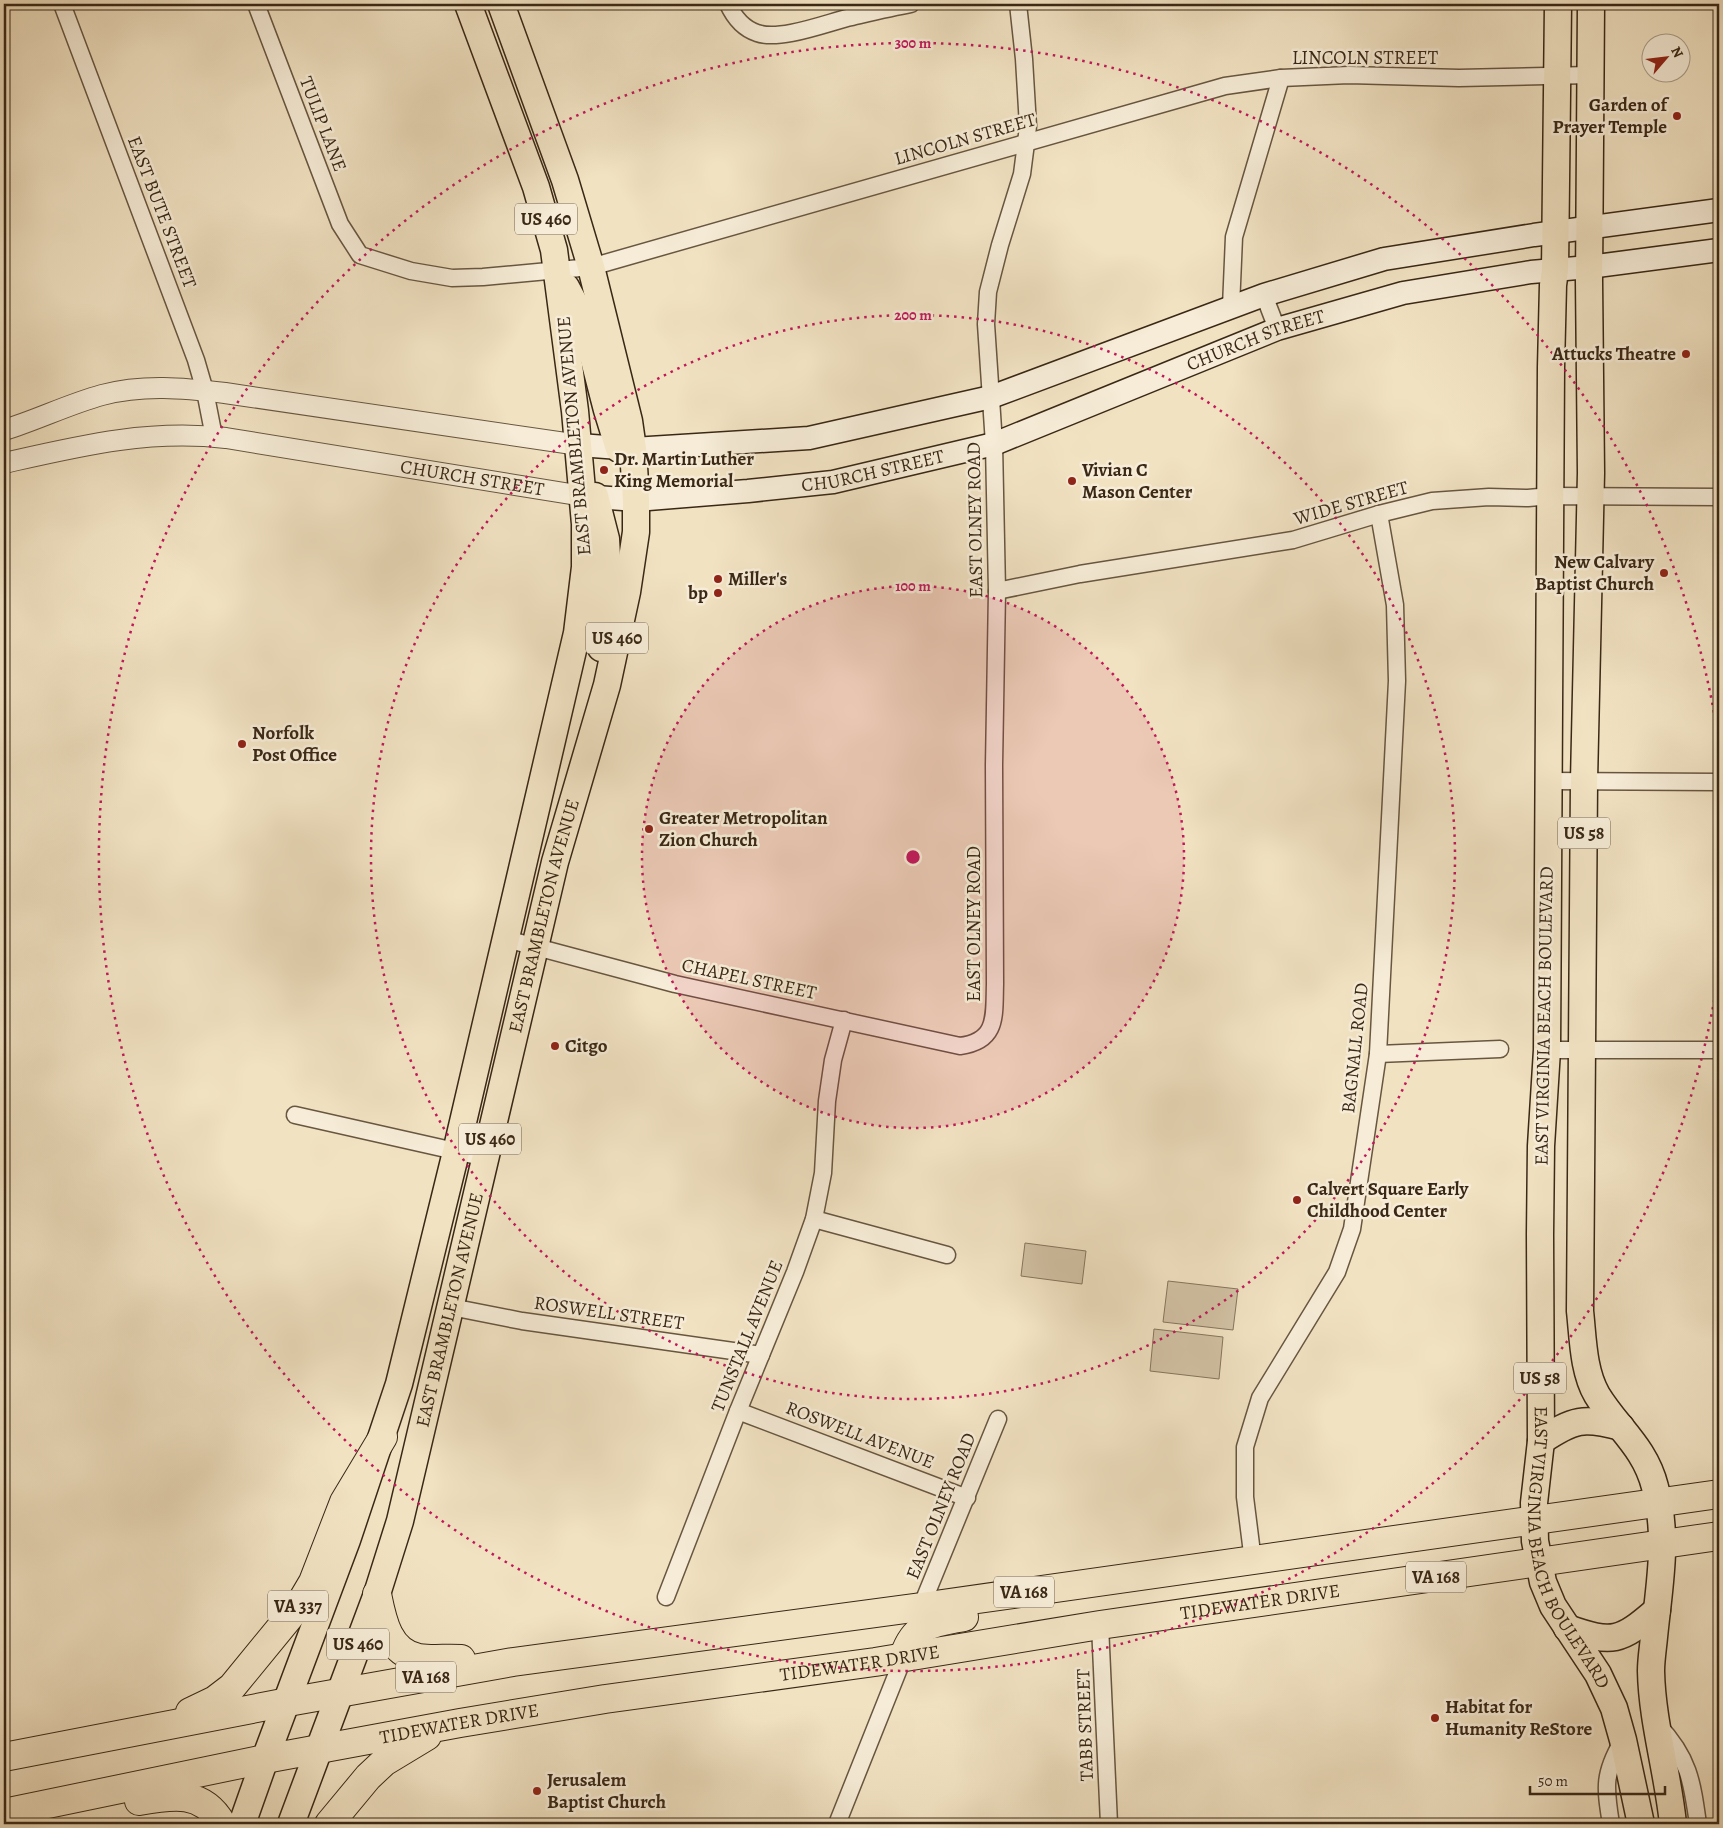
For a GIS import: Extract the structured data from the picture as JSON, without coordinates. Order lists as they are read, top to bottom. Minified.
{"streets":{"highway":["VA 168","TIDEWATER DRIVE","VA 337"],"main road":["US 460","CHURCH STREET","EAST BRAMBLETON AVENUE","US 58","EAST VIRGINIA BEACH BOULEVARD"],"street":["LINCOLN STREET","TULIP LANE","EAST BUTE STREET","WIDE STREET","EAST OLNEY ROAD","CHAPEL STREET","BAGNALL ROAD","ROSWELL STREET","TUNSTALL AVENUE","ROSWELL AVENUE","TABB STREET"]},"crossings":[["LINCOLN STREET","TULIP LANE"],["LINCOLN STREET","EAST BRAMBLETON AVENUE"],["LINCOLN STREET","EAST OLNEY ROAD"],["LINCOLN STREET","EAST VIRGINIA BEACH BOULEVARD"],["EAST BUTE STREET","CHURCH STREET"],["CHURCH STREET","EAST BRAMBLETON AVENUE"],["CHURCH STREET","EAST OLNEY ROAD"],["CHURCH STREET","EAST VIRGINIA BEACH BOULEVARD"],["EAST BRAMBLETON AVENUE","CHAPEL STREET"],["EAST BRAMBLETON AVENUE","ROSWELL STREET"],["EAST BRAMBLETON AVENUE","VA 168"],["EAST BRAMBLETON AVENUE","TIDEWATER DRIVE"],["EAST BRAMBLETON AVENUE","VA 337"],["WIDE STREET","EAST OLNEY ROAD"],["WIDE STREET","EAST VIRGINIA BEACH BOULEVARD"],["WIDE STREET","BAGNALL ROAD"],["EAST OLNEY ROAD","CHAPEL STREET"],["EAST OLNEY ROAD","ROSWELL AVENUE"],["EAST OLNEY ROAD","VA 168"],["EAST VIRGINIA BEACH BOULEVARD","VA 168"],["EAST VIRGINIA BEACH BOULEVARD","TIDEWATER DRIVE"],["BAGNALL ROAD","VA 168"],["ROSWELL STREET","TUNSTALL AVENUE"],["TUNSTALL AVENUE","ROSWELL AVENUE"],["VA 168","TIDEWATER DRIVE"],["TIDEWATER DRIVE","TABB STREET"]],"places":["Garden of Prayer Temple","Attucks Theatre","Dr. Martin Luther King Memorial","Vivian C Mason Center","New Calvary Baptist Church","Miller's","bp","Norfolk Post Office","Greater Metropolitan Zion Church","Citgo","Calvert Square Early Childhood Center","Habitat for Humanity ReStore","Jerusalem Baptist Church"],"scale_bar":"50 m","north":"top right","rings":["300 m","200 m","100 m"]}
